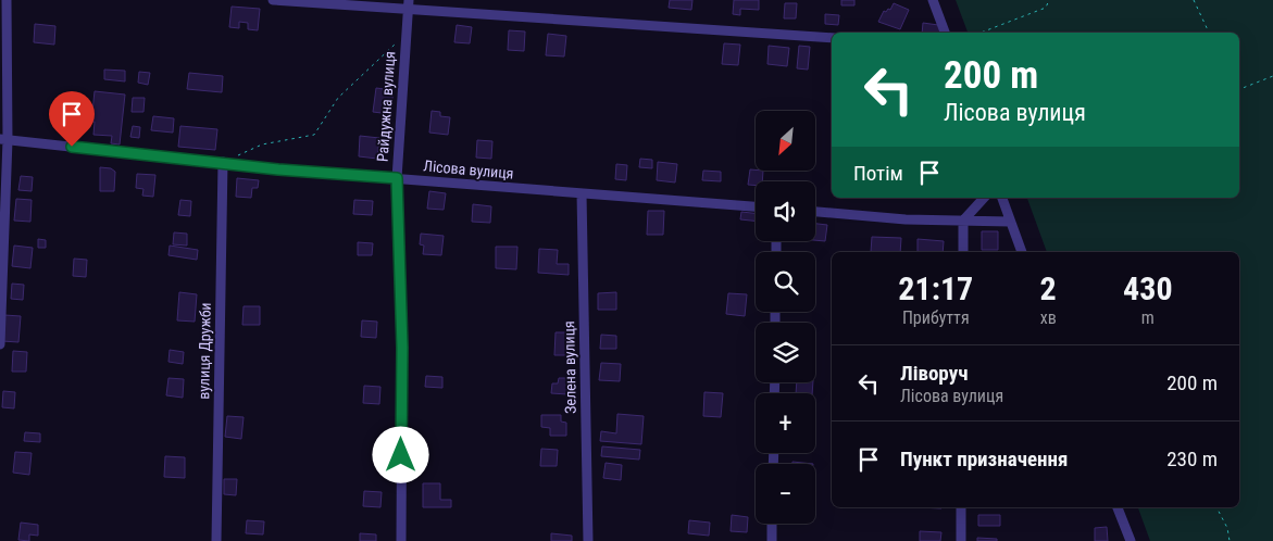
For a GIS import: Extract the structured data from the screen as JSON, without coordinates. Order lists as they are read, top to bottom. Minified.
{"streets":{"street":["Райдужна вулиця","Лісова вулиця","вулиця Дружби","Зелена вулиця"]},"crossings":[["Райдужна вулиця","Лісова вулиця"],["Лісова вулиця","вулиця Дружби"],["Лісова вулиця","Зелена вулиця"]],"north":"bottom left","page":{"turn":["200 m","Лісова вулиця"],"map_buttons":["+","−"],"then":"Потім","eta":["21:17","Прибуття","2","хв","430","m"],"list":[{"name":"Ліворуч","note":"Лісова вулиця","value":"200 m"},{"name":"Пункт призначення","value":"230 m"}]}}
